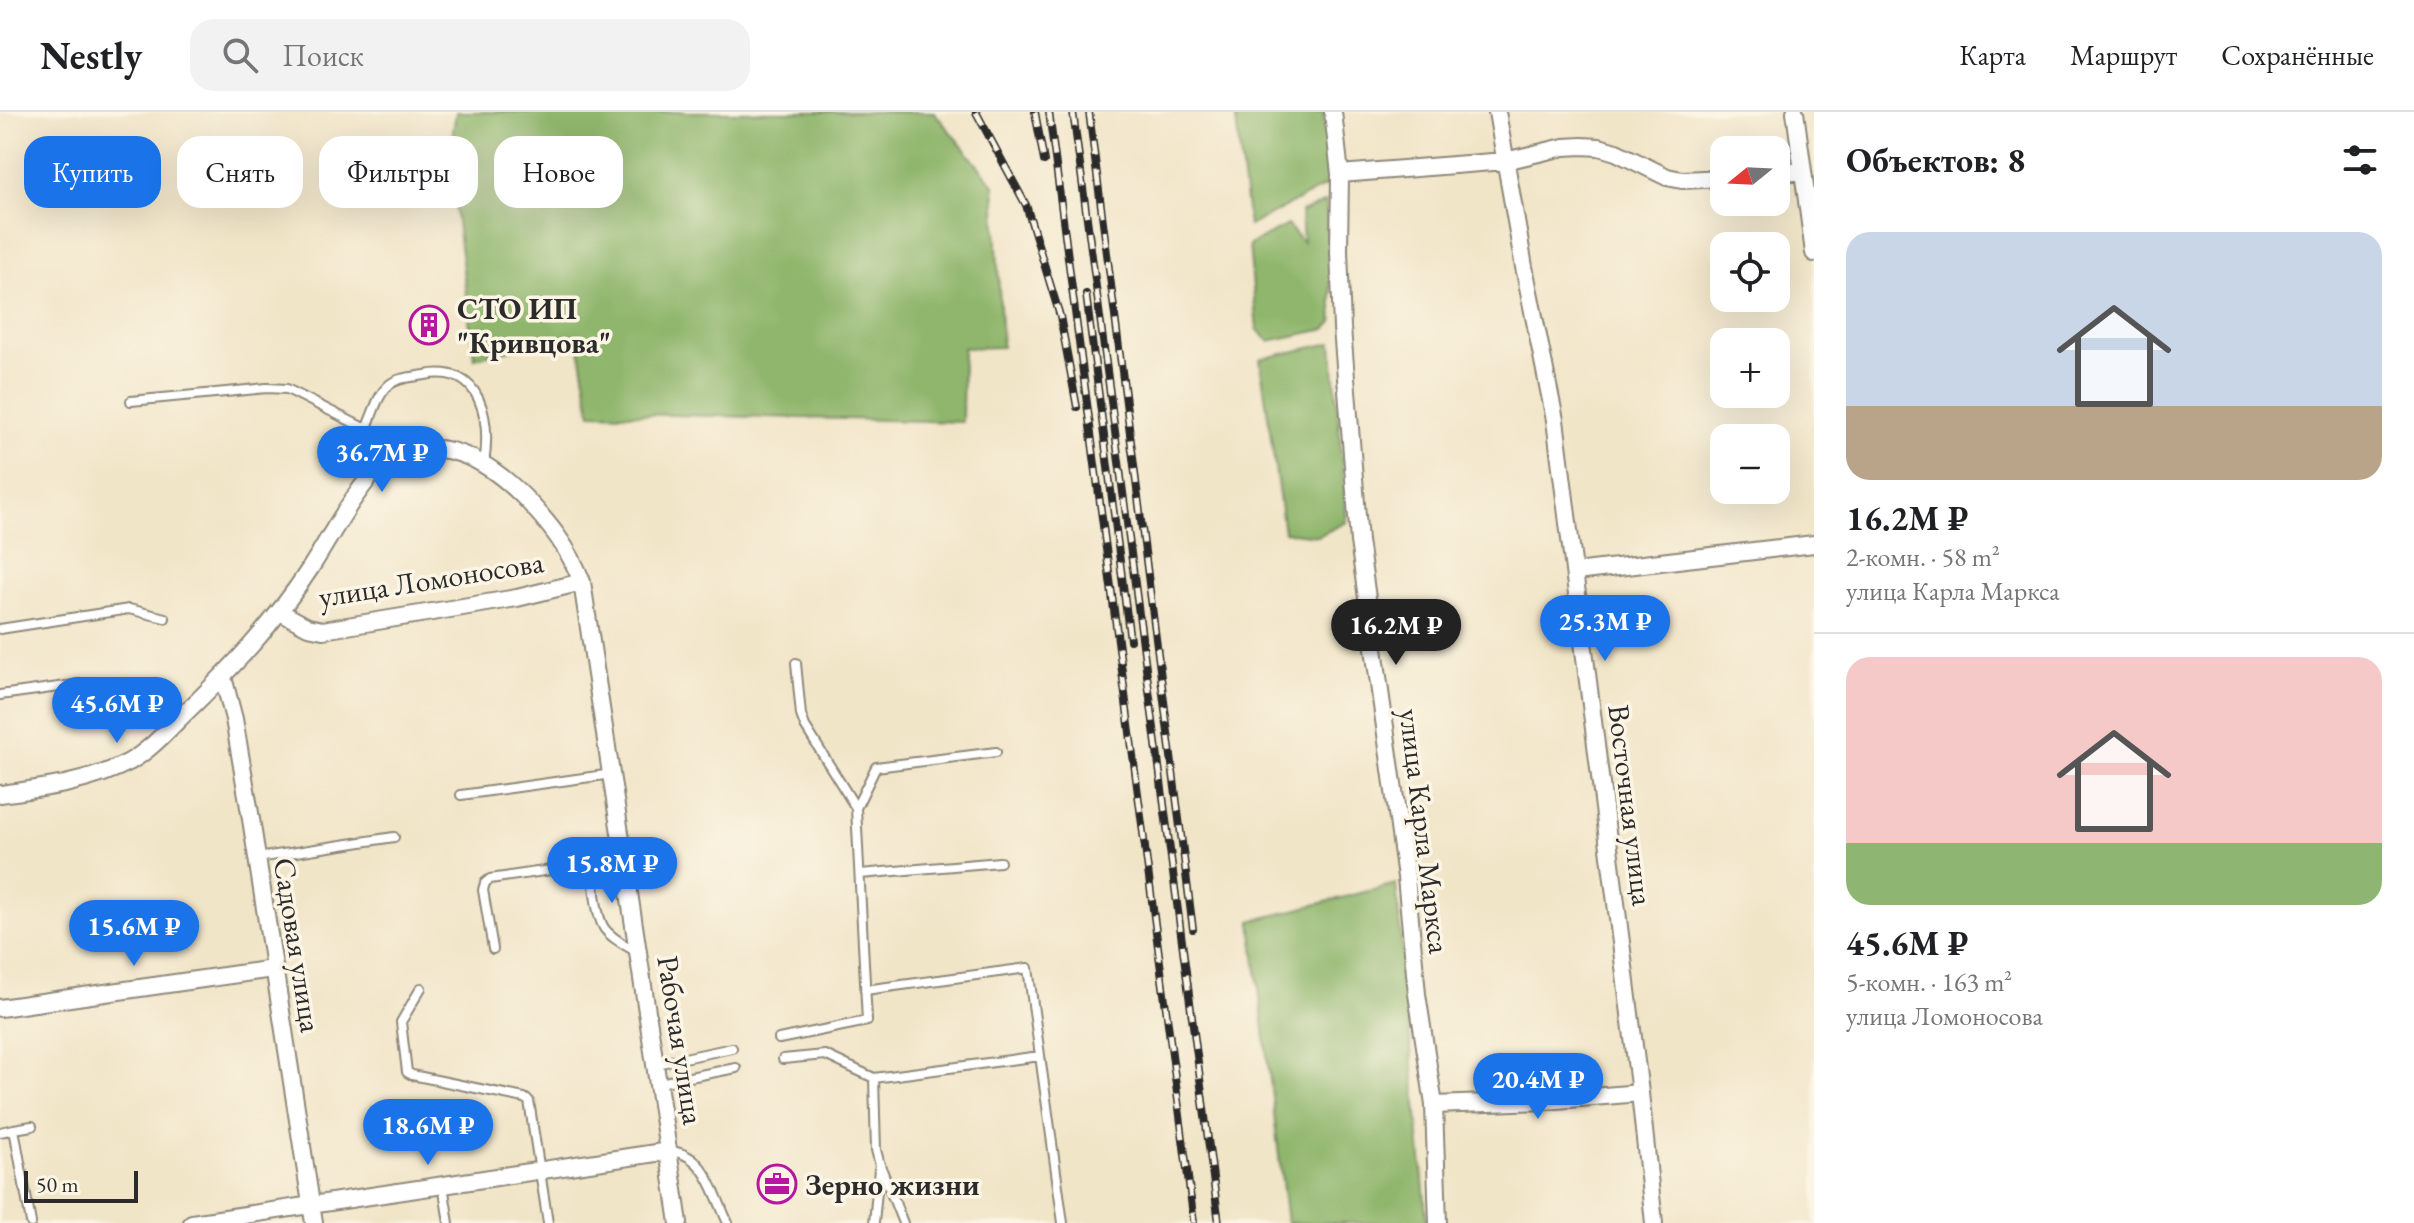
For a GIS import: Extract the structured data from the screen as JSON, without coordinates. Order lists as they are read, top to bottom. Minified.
{"streets":{"street":["улица Ломоносова","Восточная улица","улица Карла Маркса","Садовая улица","Рабочая улица"]},"crossings":[["улица Ломоносова","Садовая улица"],["улица Ломоносова","Рабочая улица"]],"places":{"building":["СТО ИП \"Кривцова\""],"office":["Зерно жизни"]},"scale_bar":"50 m","north":"left","page":{"header":"Nestly","search":"Поиск","nav":["Карта","Маршрут","Сохранённые"],"heading":"Объектов: 8","map_buttons":["+","−"],"chip":["Купить","Снять","Фильтры","Новое"],"list":[{"name":"16.2M ₽","note":"2-комн. · 58 m² · улица Карла Маркса"},{"name":"45.6M ₽","note":"5-комн. · 163 m² · улица Ломоносова"}],"price":["36.7M ₽","25.3M ₽","16.2M ₽","45.6M ₽","15.8M ₽","15.6M ₽","20.4M ₽","18.6M ₽"],"scale":"50 m"}}
